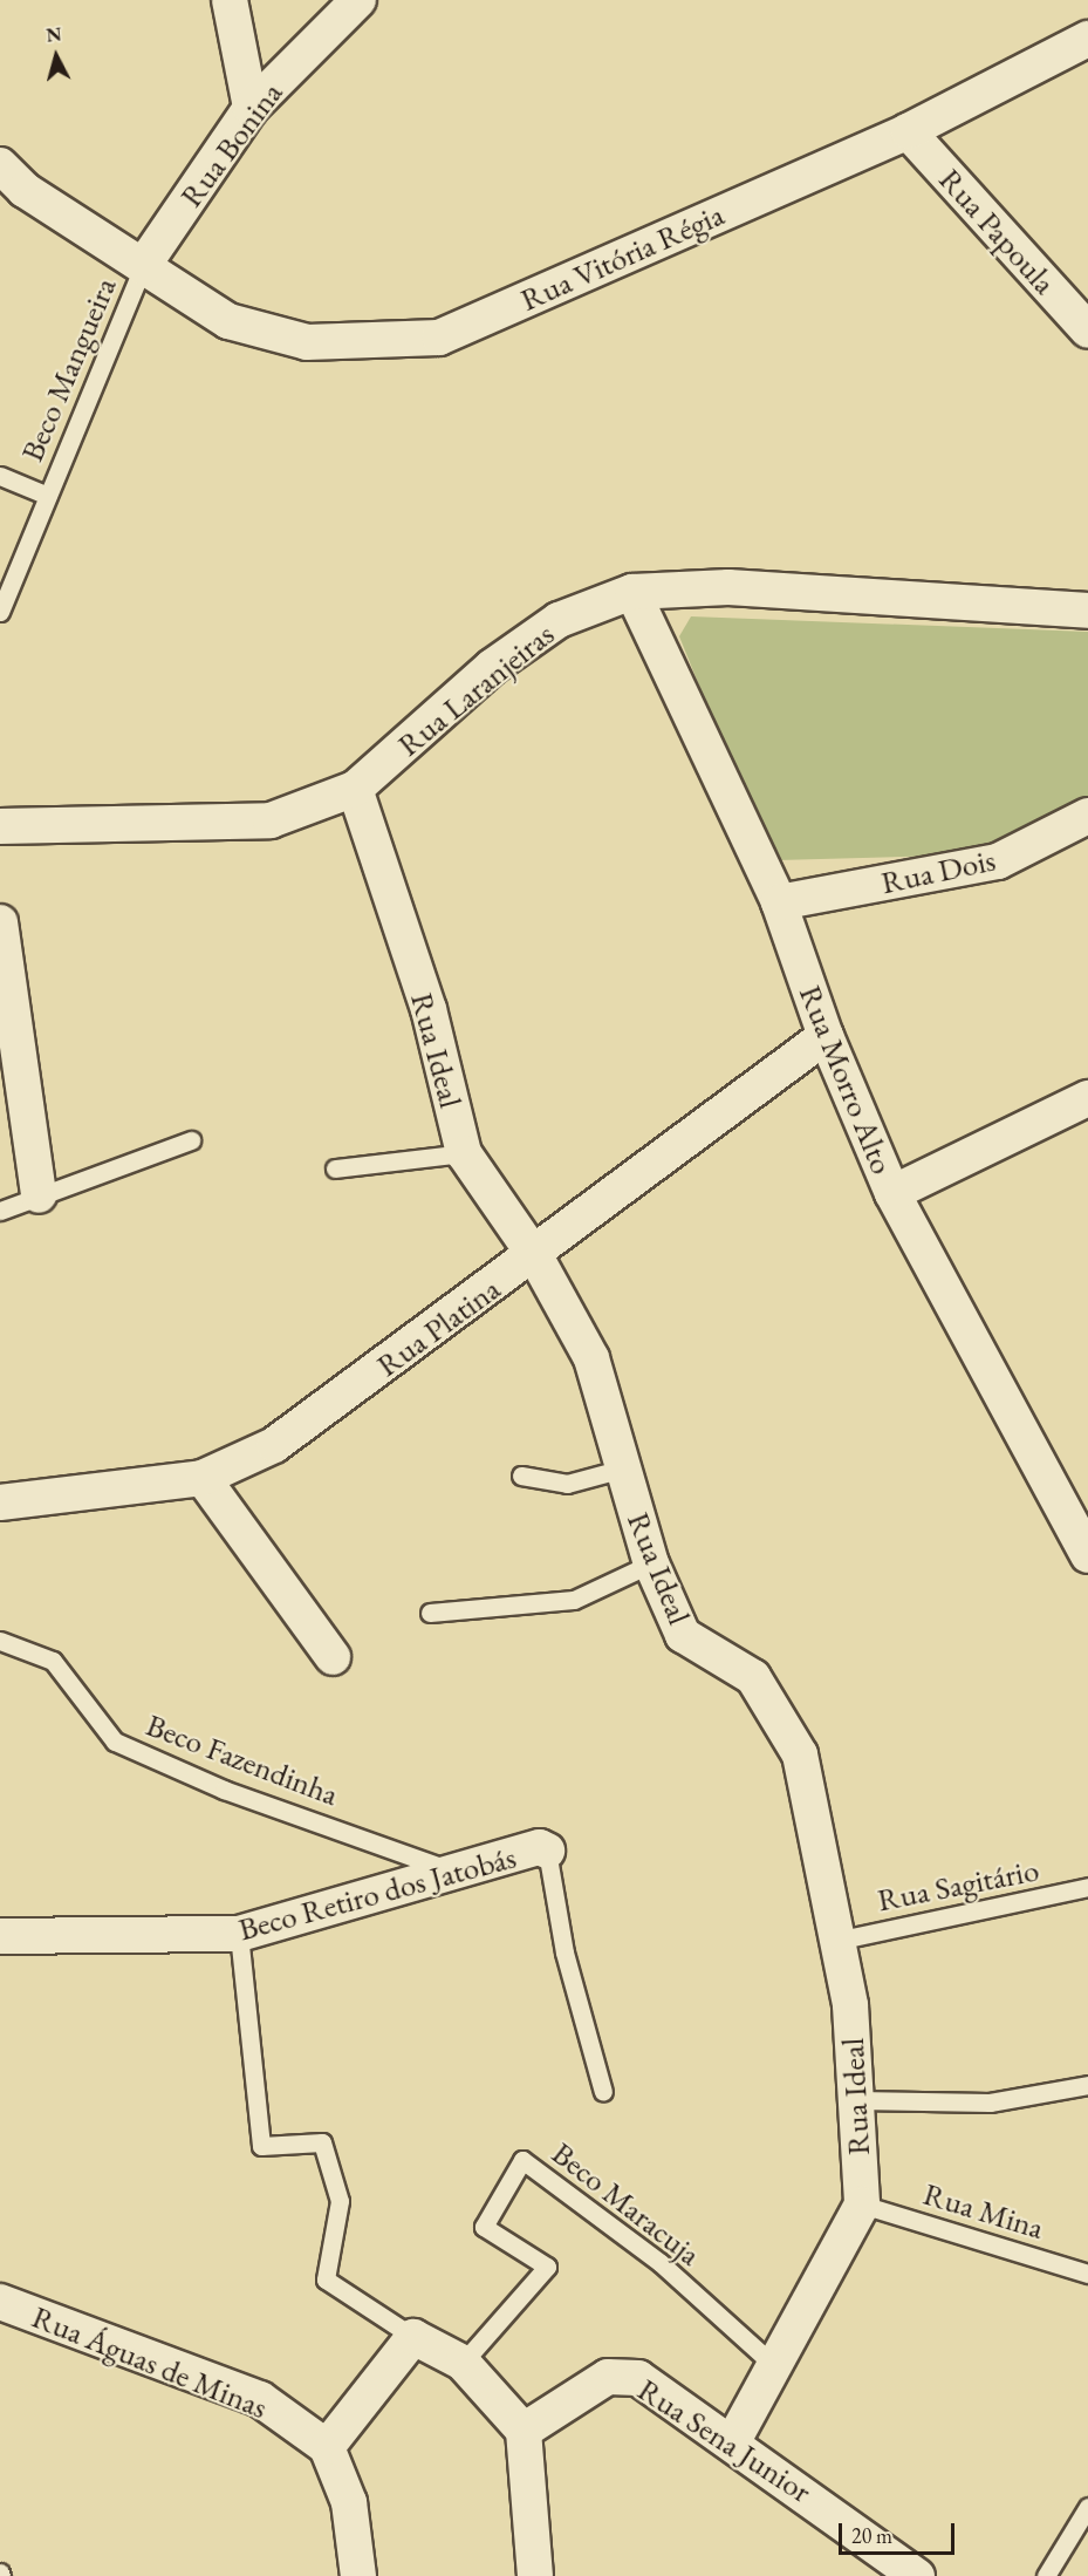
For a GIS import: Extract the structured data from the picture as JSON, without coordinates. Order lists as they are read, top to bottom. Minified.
{"streets":{"street":["Rua Bonina","Rua Papoula","Rua Vitória Régia","Rua Laranjeiras","Rua Dois","Rua Ideal","Rua Morro Alto","Rua Platina","Beco Retiro dos Jatobás","Rua Águas de Minas","Rua Sena Junior"],"lane":["Beco Mangueira","Beco Fazendinha","Rua Sagitário","Beco Maracuja","Rua Mina"]},"crossings":[["Rua Bonina","Rua Vitória Régia"],["Rua Bonina","Beco Mangueira"],["Rua Papoula","Rua Vitória Régia"],["Rua Vitória Régia","Beco Mangueira"],["Rua Laranjeiras","Rua Ideal"],["Rua Laranjeiras","Rua Morro Alto"],["Rua Dois","Rua Morro Alto"],["Rua Ideal","Rua Platina"],["Rua Ideal","Rua Sagitário"],["Rua Ideal","Beco Maracuja"],["Rua Ideal","Rua Mina"],["Rua Ideal","Rua Sena Junior"],["Rua Morro Alto","Rua Platina"],["Beco Fazendinha","Beco Retiro dos Jatobás"]],"scale_bar":"20 m","north":"top"}
